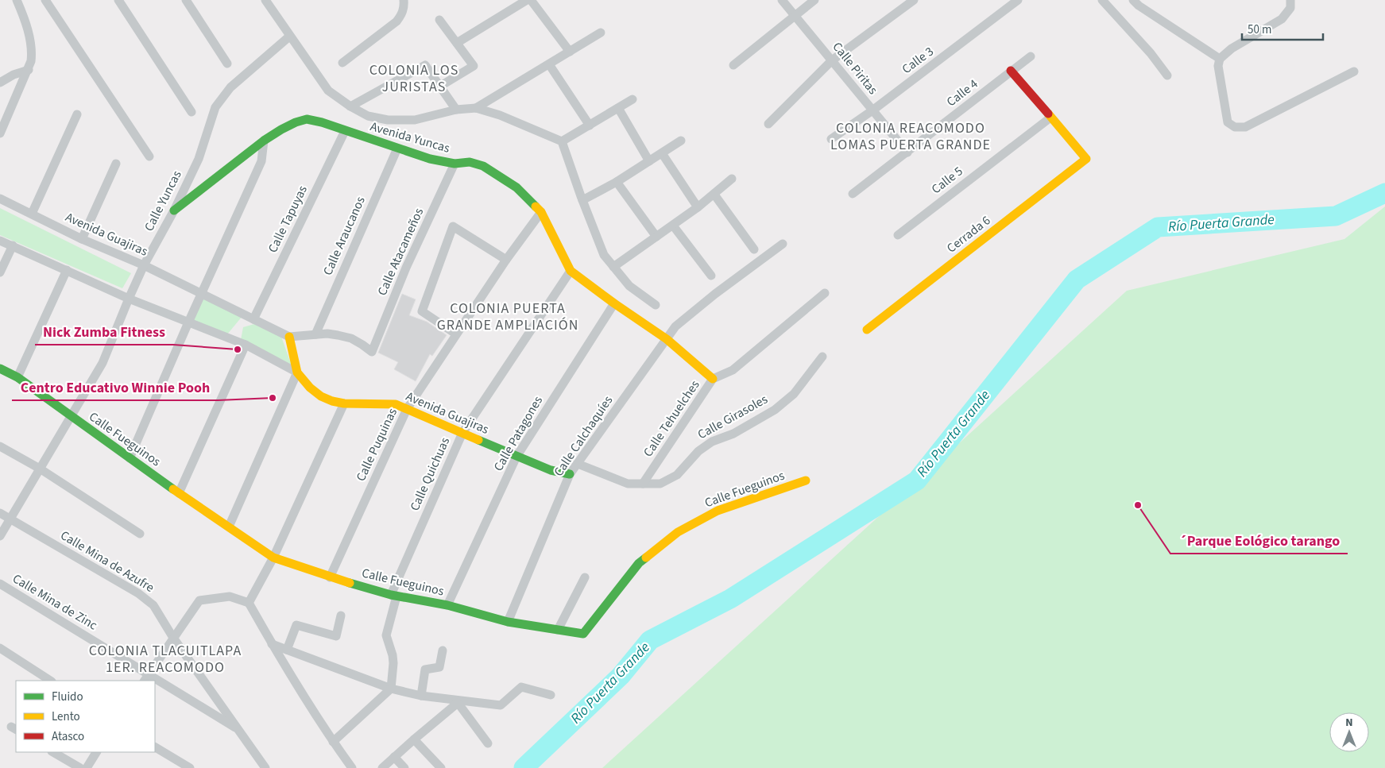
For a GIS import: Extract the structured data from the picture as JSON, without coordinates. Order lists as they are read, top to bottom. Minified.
{"streets":{"street":["Calle 3","Calle Piritas","Calle 4","Avenida Yuncas","Calle 5","Calle Yuncas","Calle Tapuyas","Avenida Guajiras","Cerrada 6","Calle Araucanos","Calle Atacameños","Calle Girasoles","Calle Tehuelches","Calle Patagones","Calle Calchaquíes","Calle Fueguinos","Calle Puquinas","Calle Quichuas","Calle Mina de Azufre","Calle Mina de Zinc"]},"crossings":[["Calle 3","Calle Piritas"],["Calle Piritas","Calle 4"],["Avenida Yuncas","Calle Yuncas"],["Avenida Yuncas","Calle Tapuyas"],["Avenida Yuncas","Calle Araucanos"],["Avenida Yuncas","Calle Atacameños"],["Avenida Yuncas","Calle Tehuelches"],["Avenida Yuncas","Calle Patagones"],["Avenida Yuncas","Calle Calchaquíes"],["Avenida Yuncas","Calle Puquinas"],["Avenida Yuncas","Calle Quichuas"],["Calle 5","Cerrada 6"],["Calle Yuncas","Avenida Guajiras"],["Calle Yuncas","Calle Fueguinos"],["Calle Yuncas","Calle Mina de Azufre"],["Calle Tapuyas","Avenida Guajiras"],["Avenida Guajiras","Calle Patagones"],["Avenida Guajiras","Calle Calchaquíes"],["Avenida Guajiras","Calle Puquinas"],["Avenida Guajiras","Calle Quichuas"],["Calle Araucanos","Calle Atacameños"],["Calle Girasoles","Calle Tehuelches"],["Calle Girasoles","Calle Calchaquíes"],["Calle Tehuelches","Calle Calchaquíes"],["Calle Patagones","Calle Fueguinos"],["Calle Calchaquíes","Calle Fueguinos"],["Calle Fueguinos","Calle Puquinas"],["Calle Fueguinos","Calle Quichuas"],["Calle Mina de Azufre","Calle Mina de Zinc"]],"districts":["COLONIA LOS JURISTAS","COLONIA REACOMODO LOMAS PUERTA GRANDE","COLONIA PUERTA GRANDE AMPLIACIÓN","COLONIA TLACUITLAPA 1ER. REACOMODO"],"water":["Río Puerta Grande"],"places":["Nick Zumba Fitness","Centro Educativo Winnie Pooh","´Parque Eológico tarango"],"legend":["Fluido","Lento","Atasco"],"scale_bar":"50 m","north":"top"}
